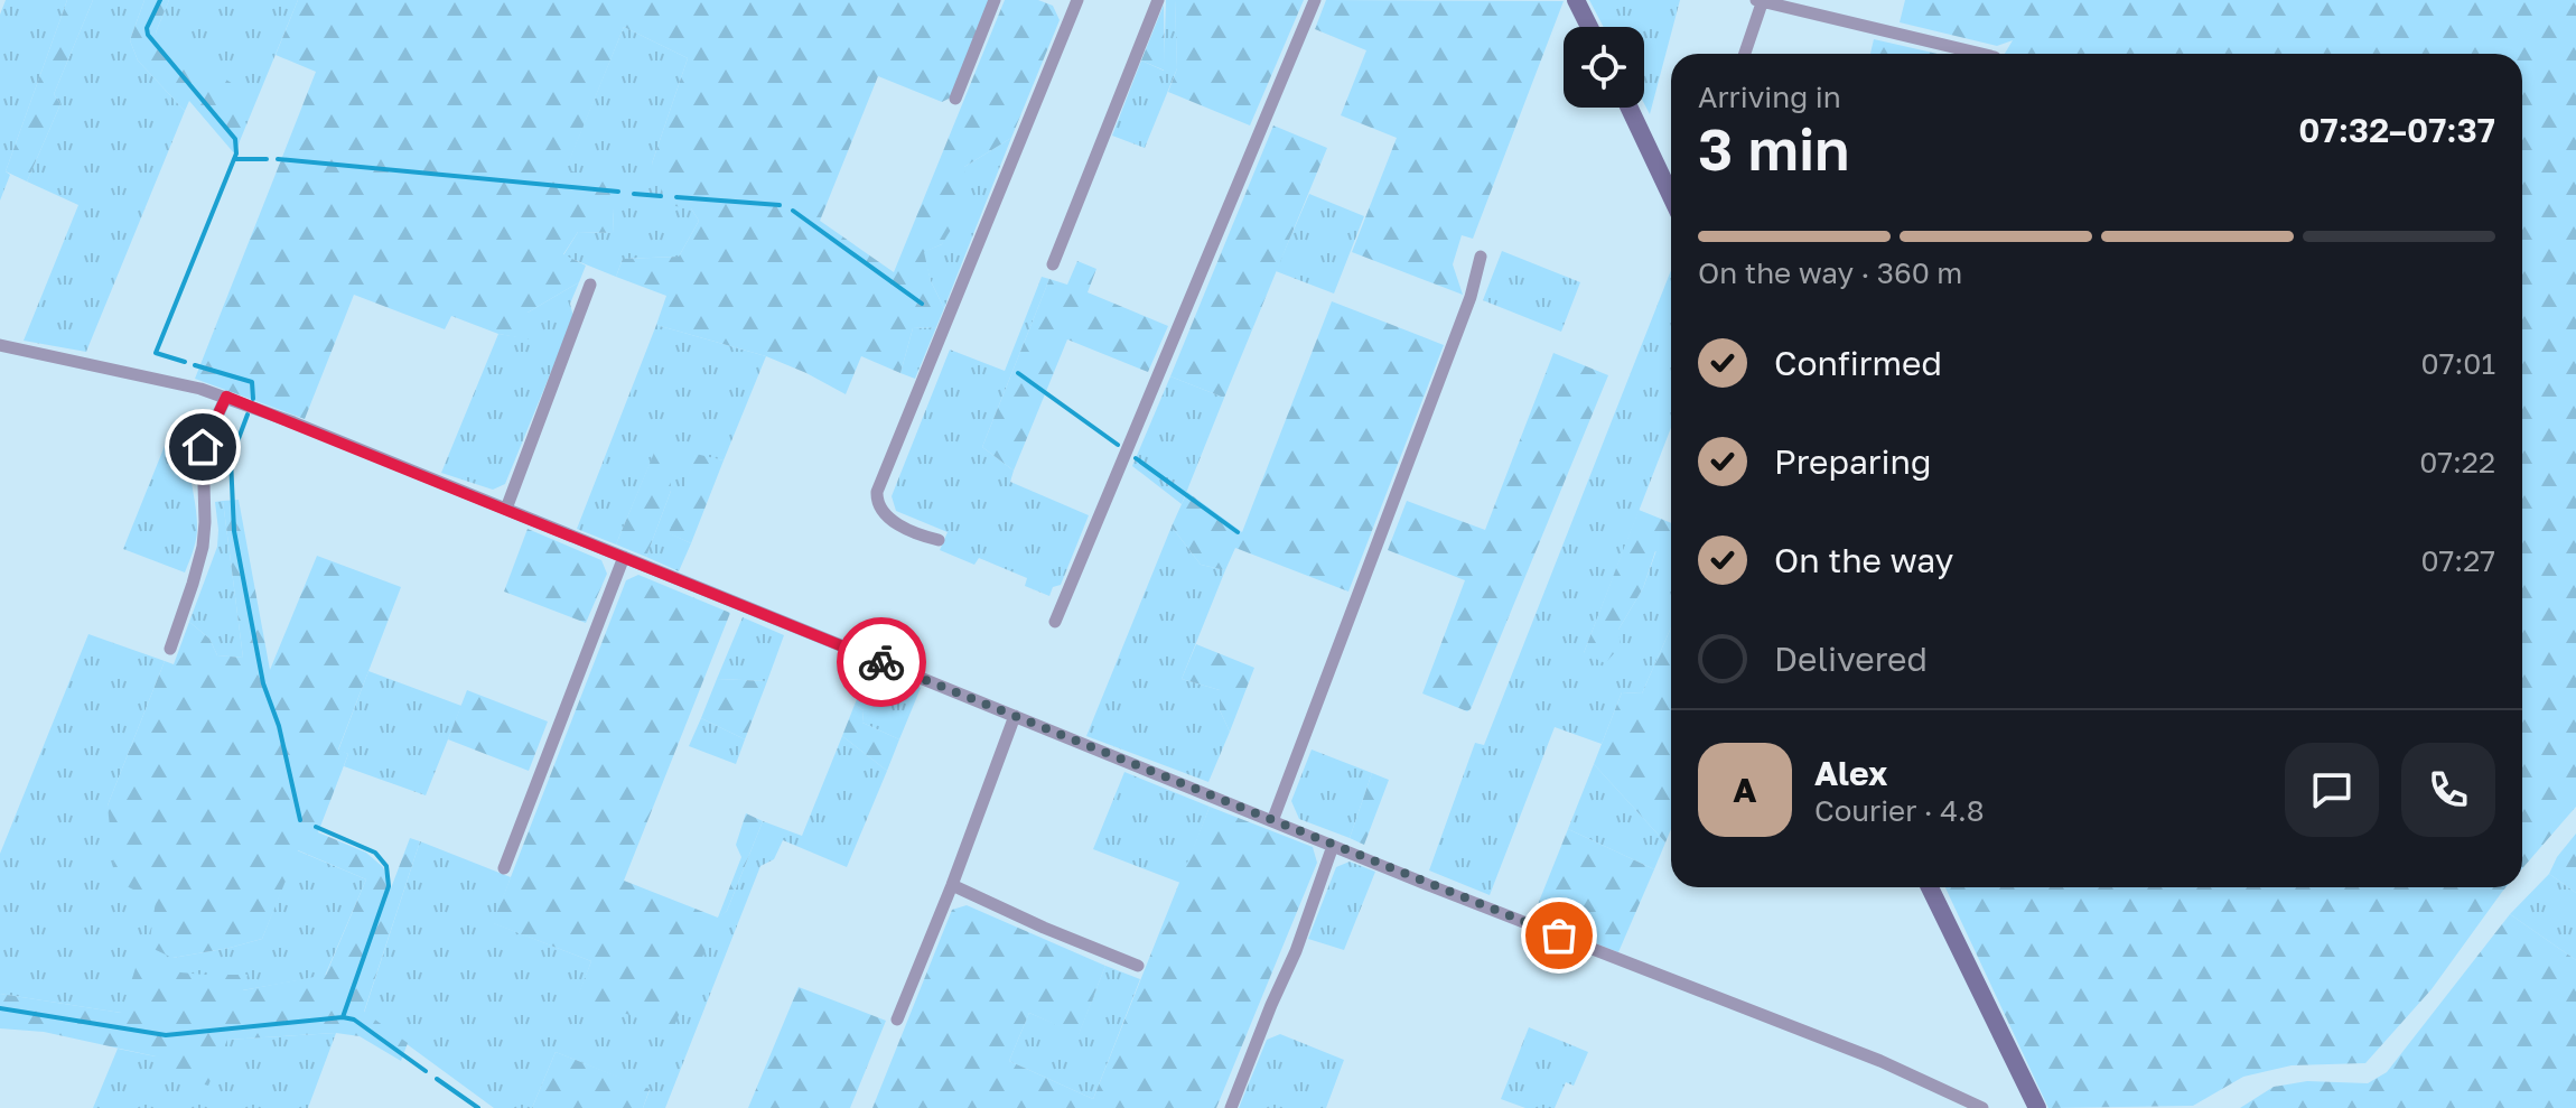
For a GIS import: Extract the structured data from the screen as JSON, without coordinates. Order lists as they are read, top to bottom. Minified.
{"page":{"heading":["3 min","Arriving in","07:32–07:37"],"panel":["Alex","Courier · 4.8"],"bar":"On the way · 360 m","list":[["Confirmed","07:01"],["Preparing","07:22"],["On the way","07:27"],"Delivered"],"round":"A"}}
